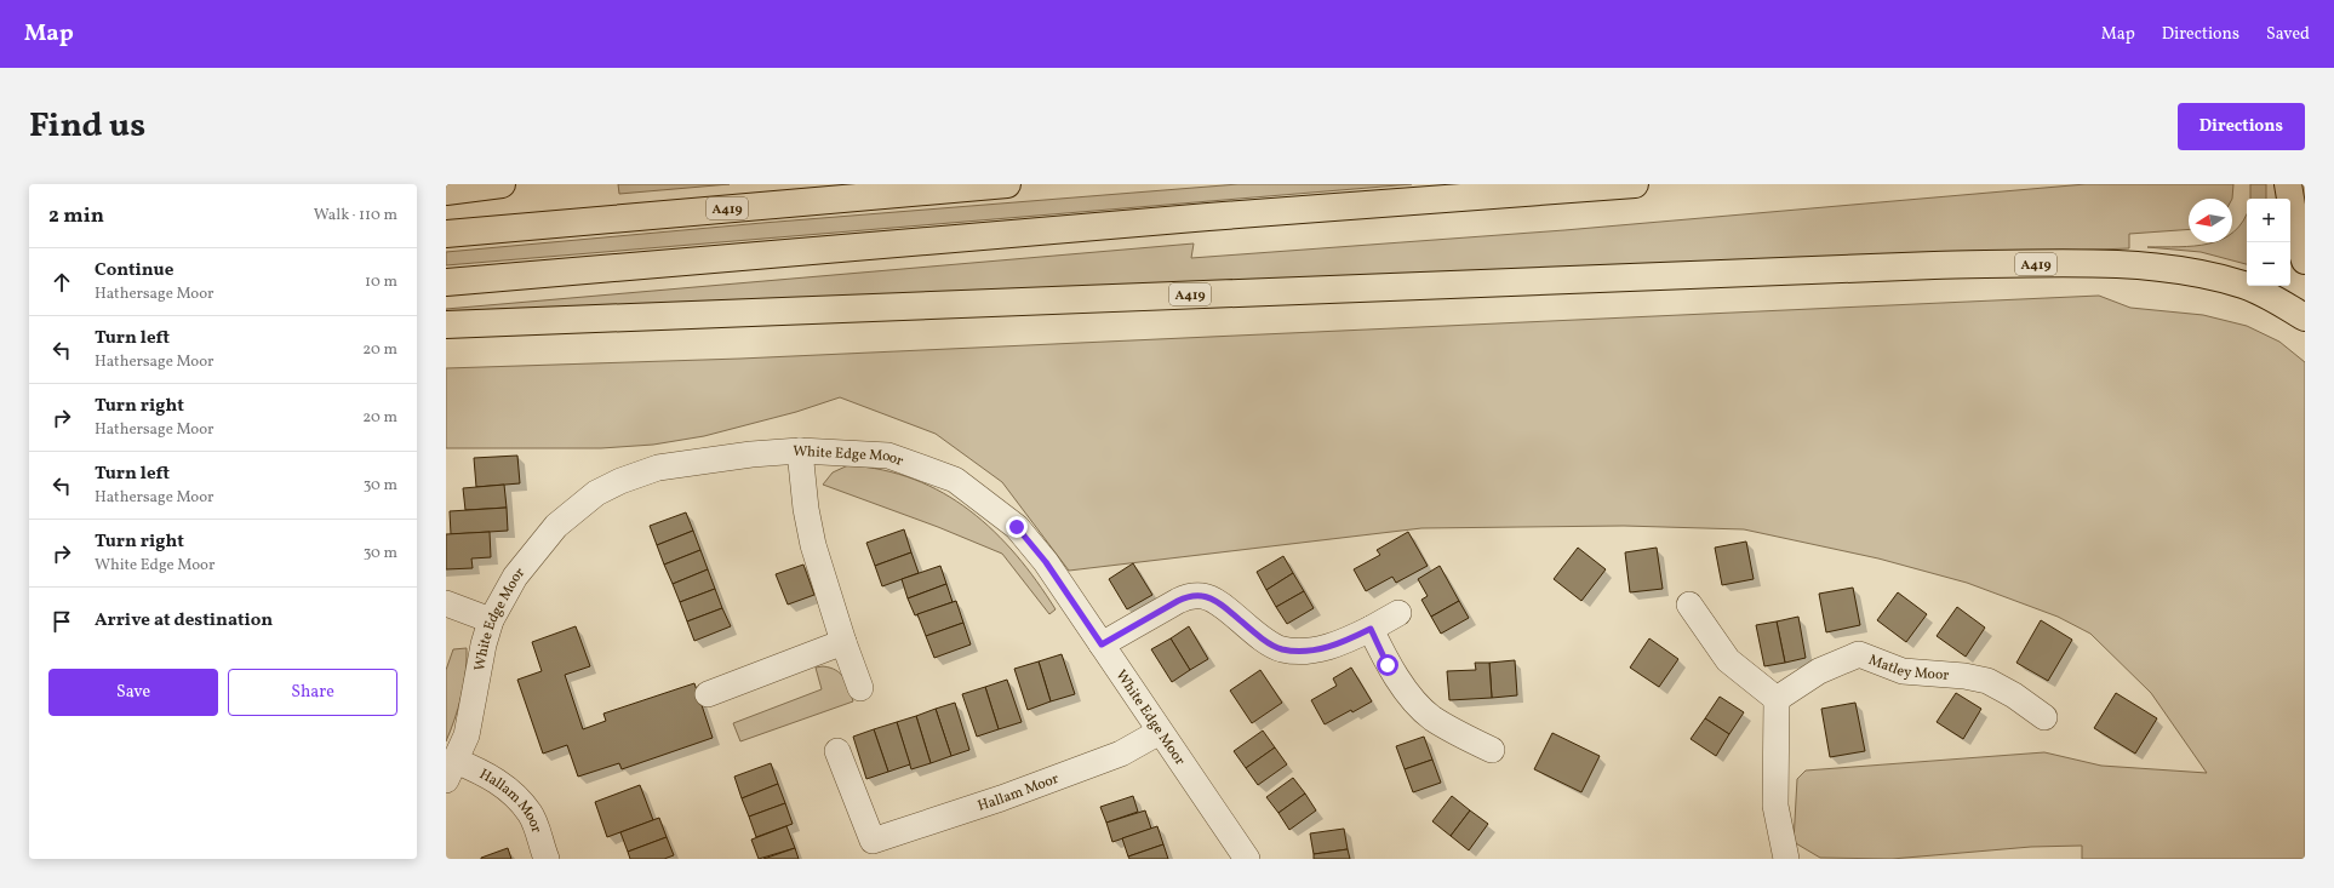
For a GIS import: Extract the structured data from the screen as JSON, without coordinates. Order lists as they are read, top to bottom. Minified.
{"streets":{"main road":["A419"],"street":["White Edge Moor","Matley Moor","Hallam Moor"]},"crossings":[["White Edge Moor","Hallam Moor"]],"north":"left","page":{"header":"Map","nav":["Map","Directions","Saved"],"title":"Find us","buttons":["Directions",["Save","Share"]],"heading":["2 min","Walk · 110 m"],"map_buttons":["+","−"],"list":[["Continue","Hathersage Moor","10 m"],["Turn left","Hathersage Moor","20 m"],["Turn right","Hathersage Moor","20 m"],["Turn left","Hathersage Moor","30 m"],["Turn right","White Edge Moor","30 m"],"Arrive at destination"]}}
